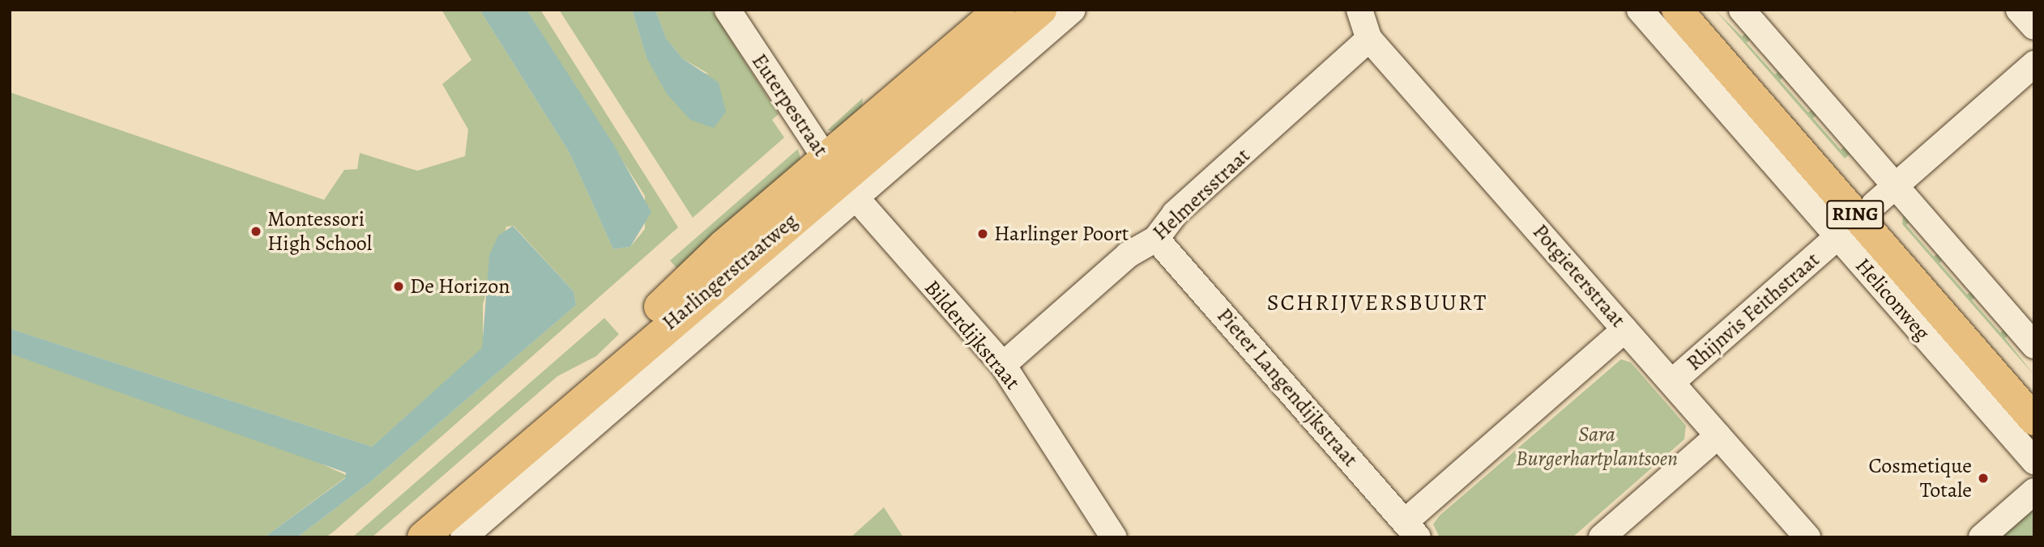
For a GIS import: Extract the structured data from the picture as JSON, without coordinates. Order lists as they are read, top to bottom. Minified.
{"streets":{"main road":["RING","Harlingerstraatweg","Heliconweg"],"street":["Euterpestraat","Helmersstraat","Potgieterstraat","Rhijnvis Feithstraat","Bilderdijkstraat","Pieter Langendijkstraat"]},"crossings":[["Euterpestraat","Harlingerstraatweg"],["Euterpestraat","Bilderdijkstraat"],["Helmersstraat","Potgieterstraat"],["Helmersstraat","Bilderdijkstraat"],["Helmersstraat","Pieter Langendijkstraat"],["Harlingerstraatweg","Bilderdijkstraat"],["Potgieterstraat","Rhijnvis Feithstraat"],["Heliconweg","Rhijnvis Feithstraat"]],"districts":["SCHRIJVERSBUURT"],"parks":["Sara Burgerhartplantsoen"],"places":["Montessori High School","Harlinger Poort","De Horizon","Cosmetique Totale"]}
